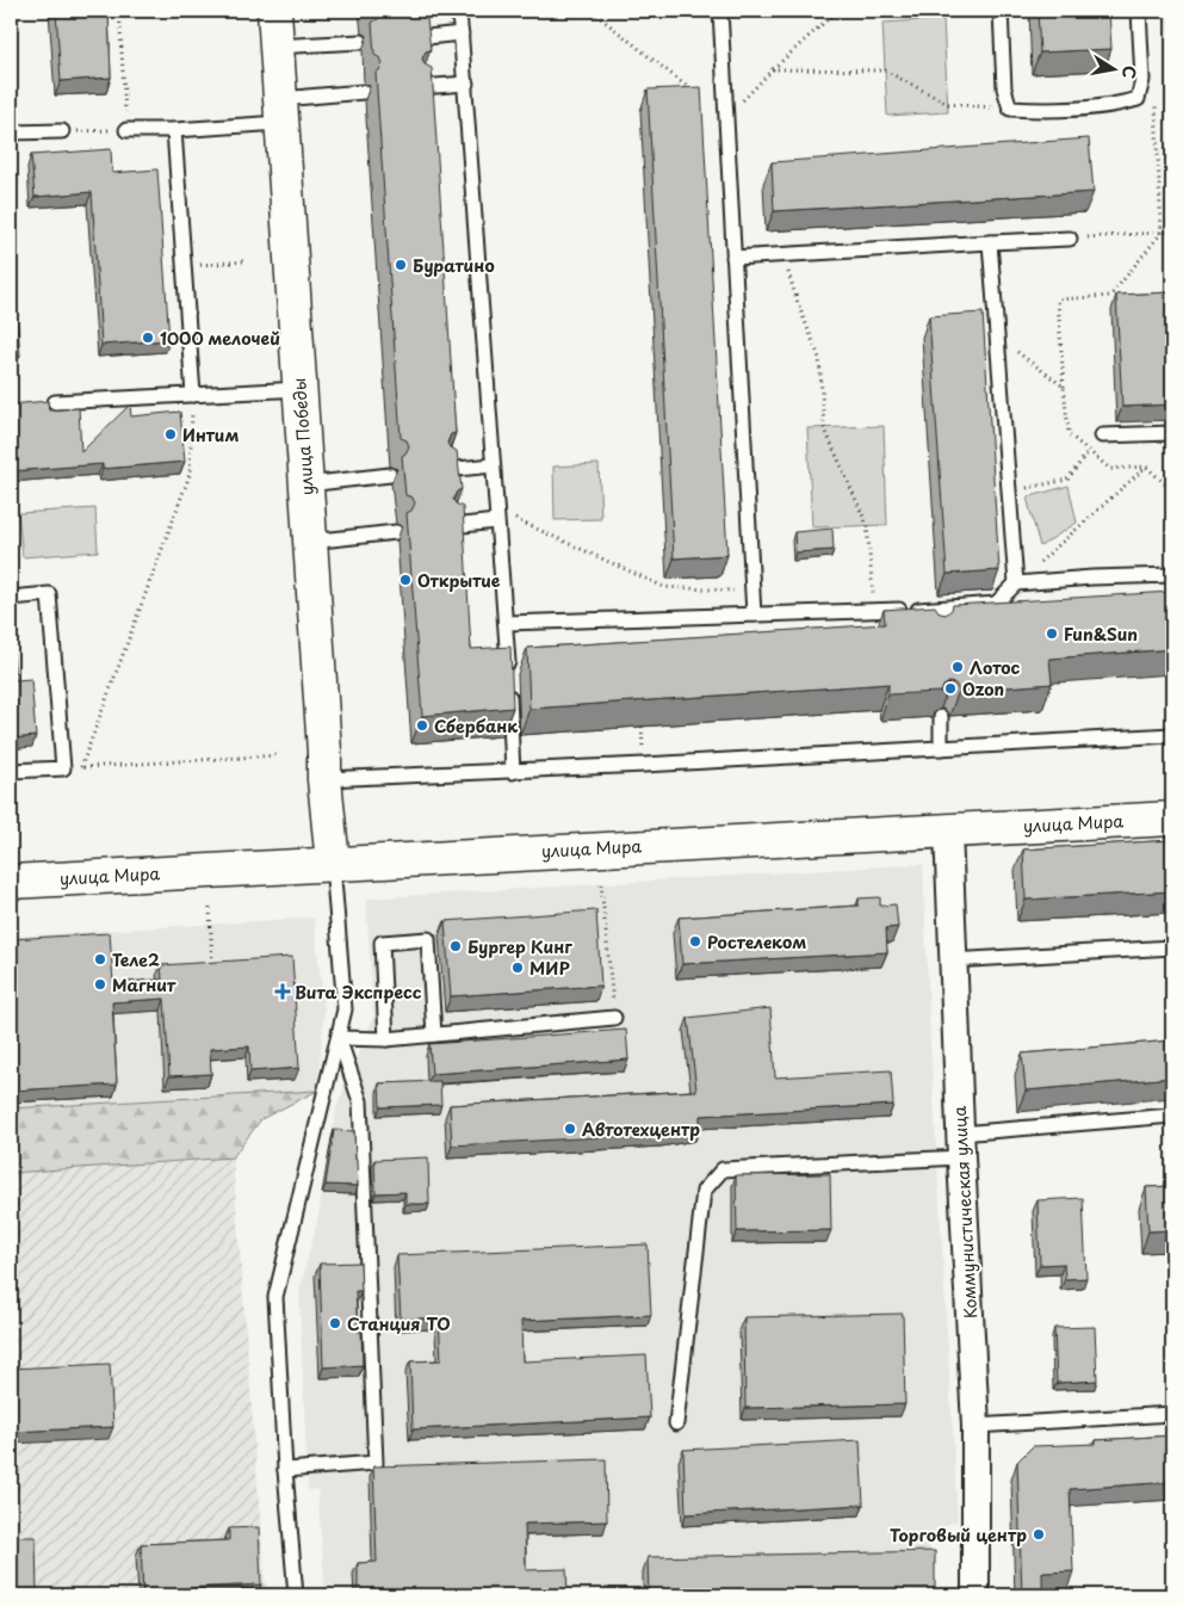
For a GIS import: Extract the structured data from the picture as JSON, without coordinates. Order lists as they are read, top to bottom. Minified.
{"streets":{"main road":["улица Победы","улица Мира"],"street":["Коммунистическая улица"]},"crossings":[["улица Победы","улица Мира"],["улица Мира","Коммунистическая улица"]],"places":{"other":["Буратино","1000 мелочей","Интим","Открытие","Fun&Sun","Лотос","Ozon","Сбербанк","Ростелеком","Бургер Кинг","Теле2","МИР","Магнит","Автотехцентр","Станция ТО","Торговый центр"],"health":["Вита Экспресс"]},"north":"right"}
